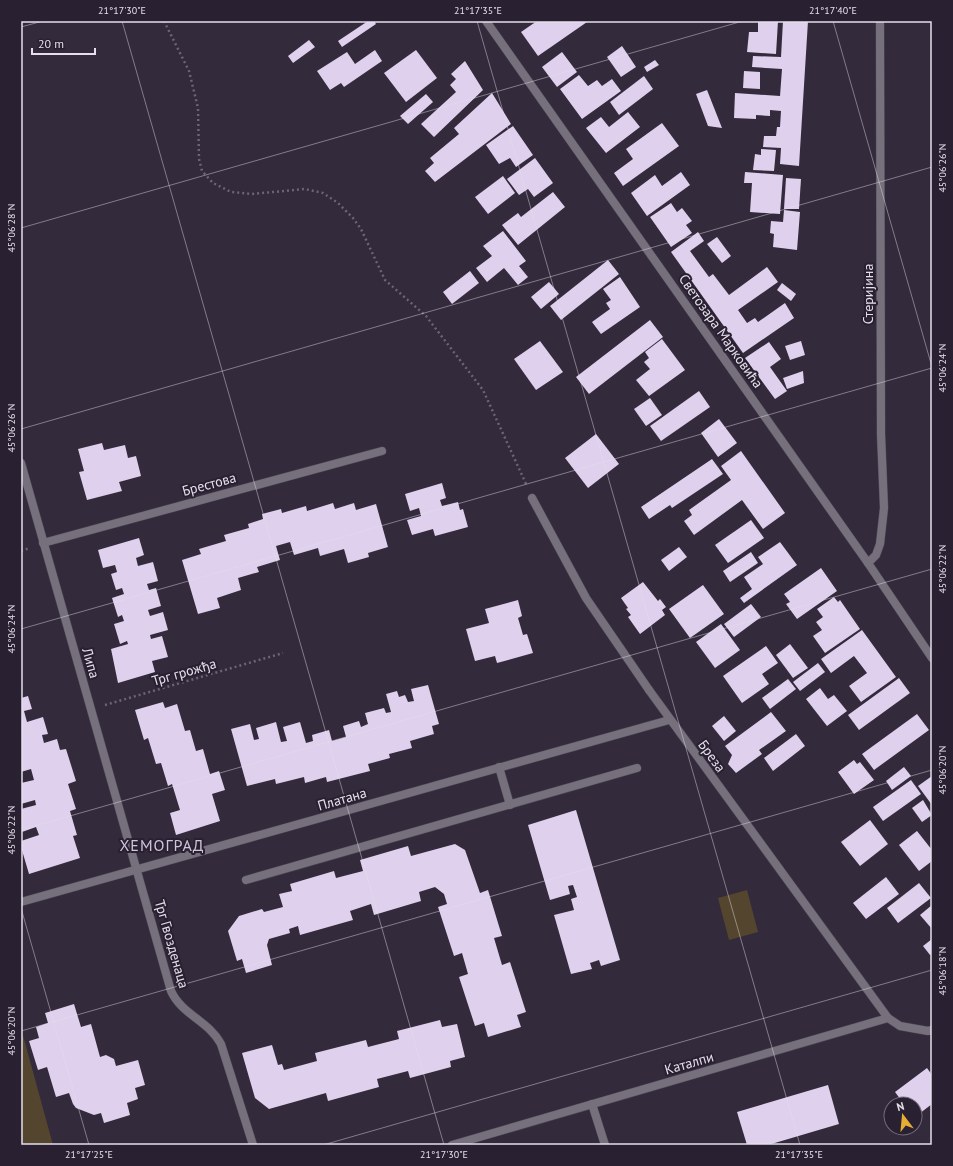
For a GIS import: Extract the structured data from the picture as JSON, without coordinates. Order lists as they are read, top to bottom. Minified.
{"streets":{"street":["Стеријина","Светозара Марковића","Брестова","Липа","Бреза","Платана","Трг Гвозденаца","Каталпи"],"path":["Трг грожђа"]},"crossings":[["Стеријина","Светозара Марковића"],["Брестова","Липа"],["Липа","Трг грожђа"],["Липа","Платана"],["Липа","Трг Гвозденаца"],["Бреза","Платана"],["Бреза","Каталпи"],["Платана","Трг Гвозденаца"]],"districts":["ХЕМОГРАД"],"scale_bar":"20 m","north":"top","coordinates":["21°17'30\"E","21°17'35\"E","21°17'40\"E","45°06'26\"N","45°06'28\"N","45°06'24\"N","45°06'22\"N","45°06'20\"N","45°06'18\"N","21°17'25\"E"]}
